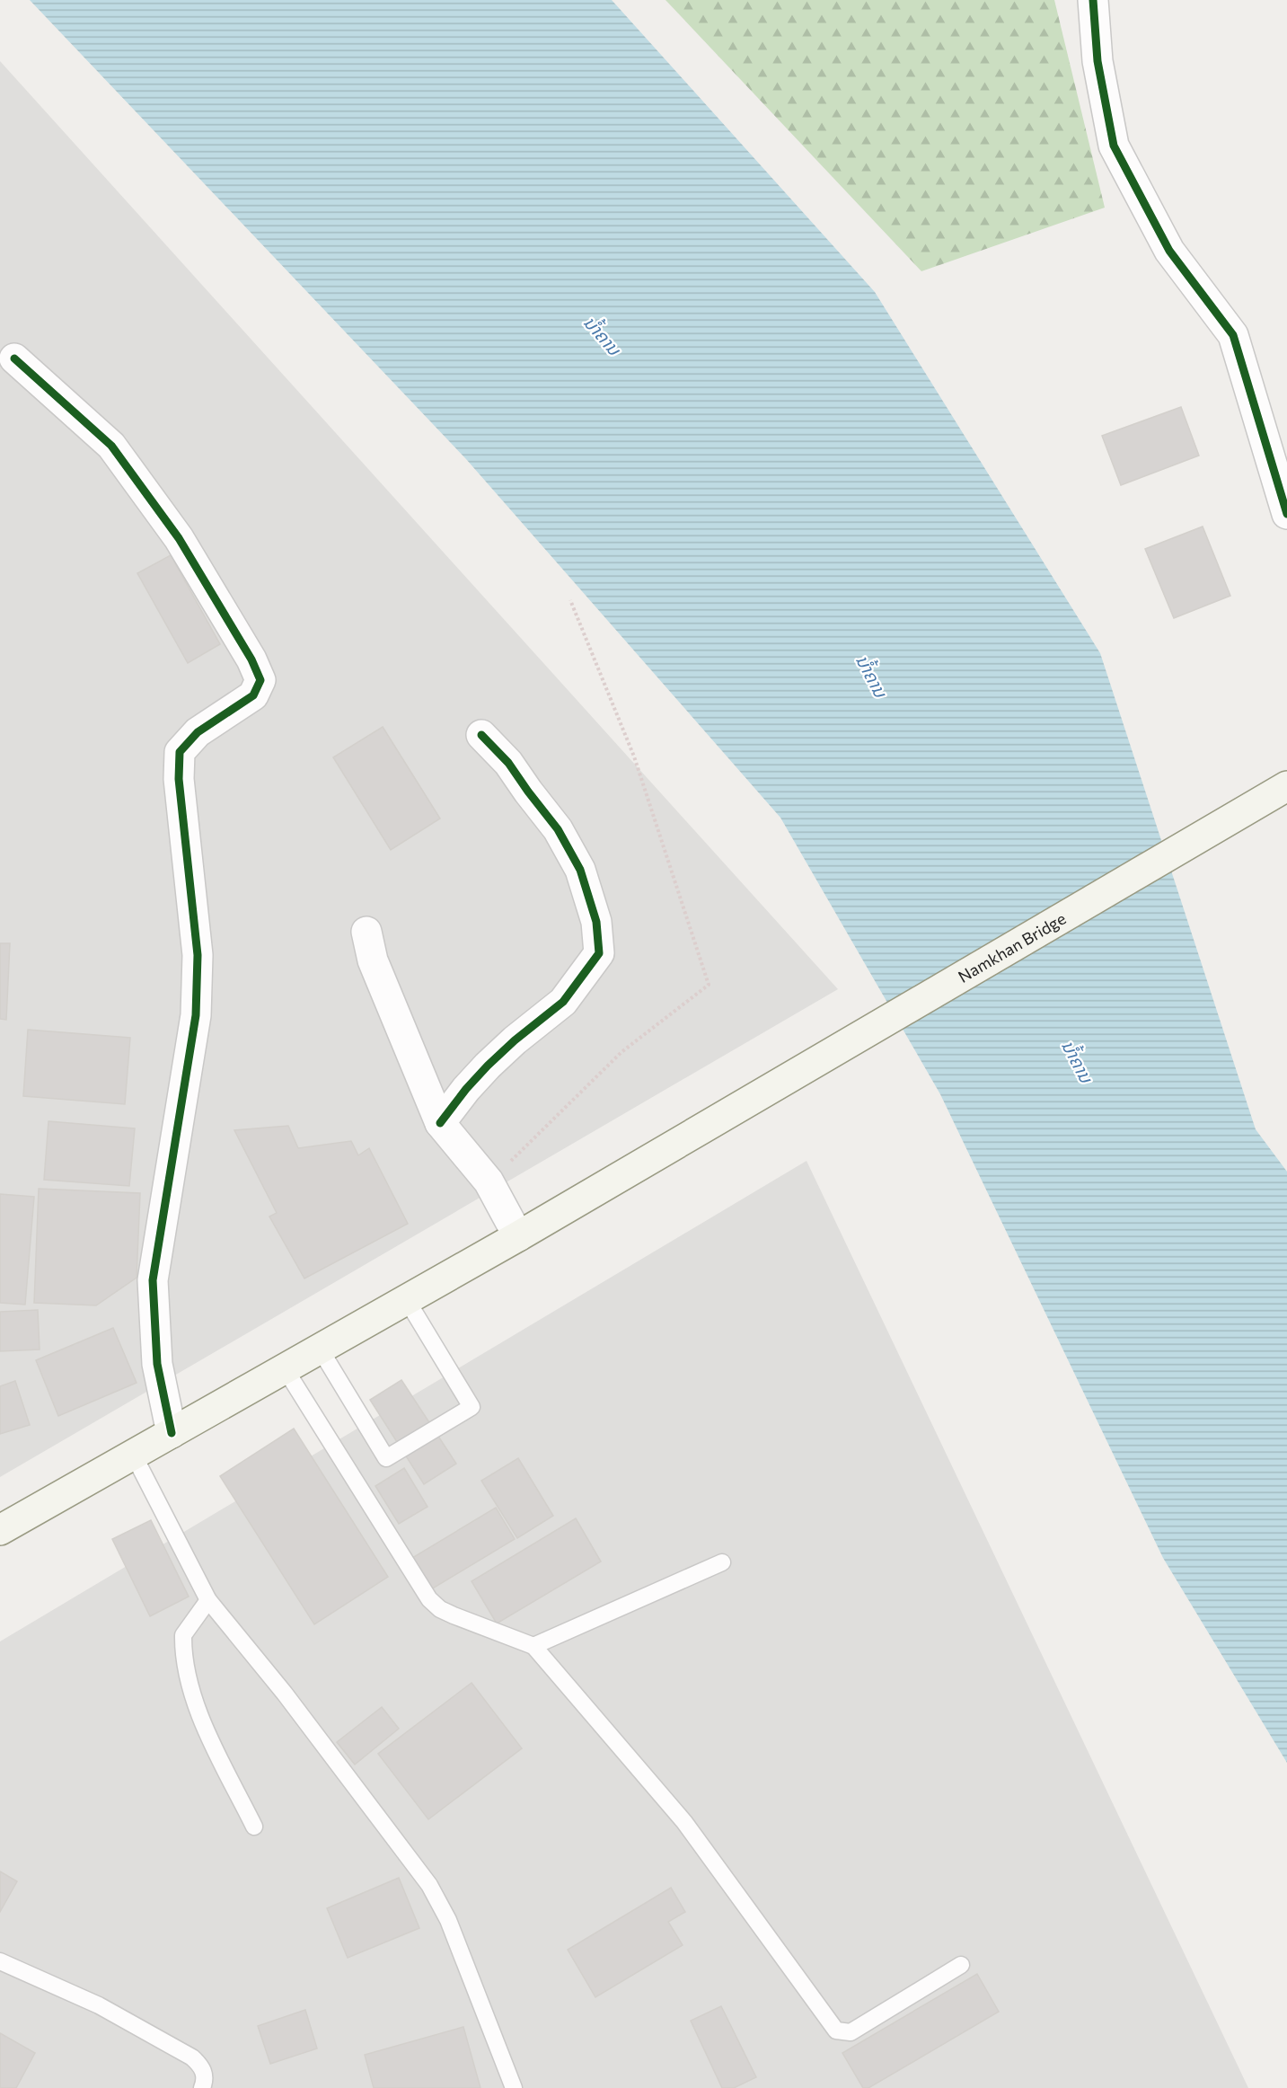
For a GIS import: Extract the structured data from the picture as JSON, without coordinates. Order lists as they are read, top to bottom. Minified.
{"streets":{"main road":["Namkhan Bridge"]},"water":["ນ້ຳຄານ"]}
